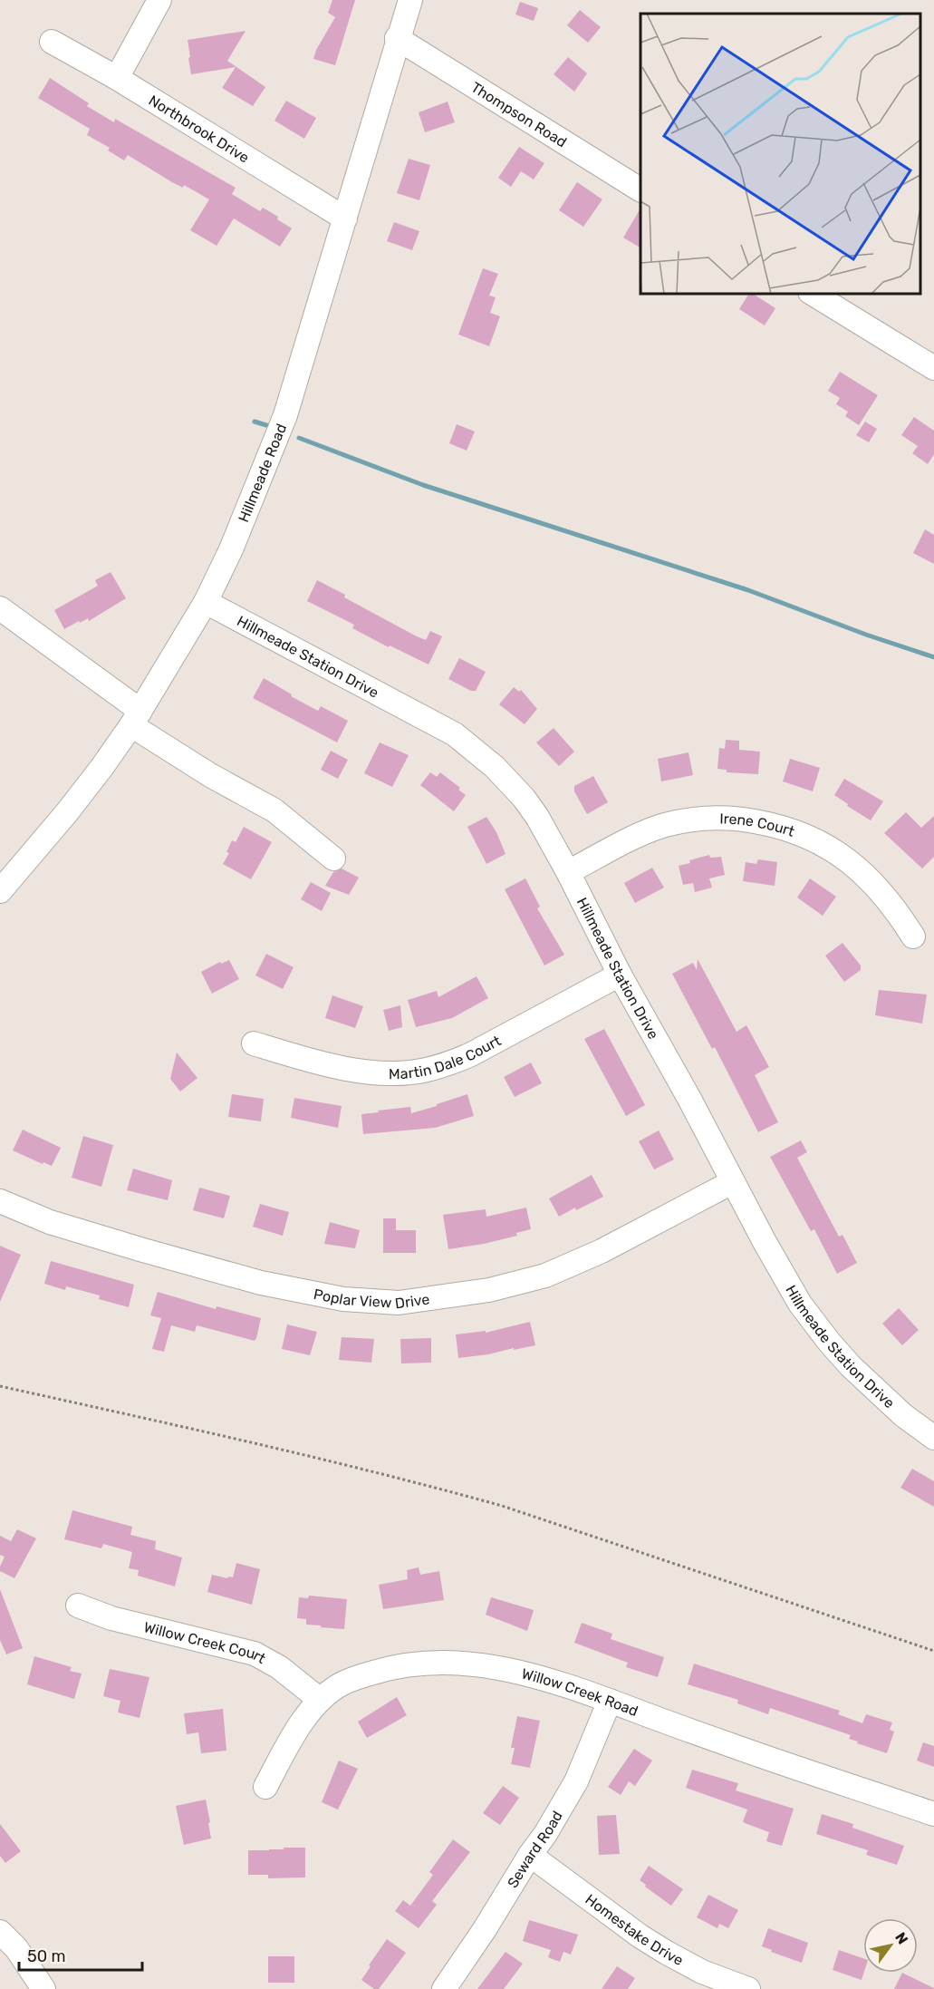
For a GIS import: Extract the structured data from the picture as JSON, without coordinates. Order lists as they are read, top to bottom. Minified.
{"streets":{"street":["Thompson Road","Northbrook Drive","Hillmeade Road","Hillmeade Station Drive","Irene Court","Martin Dale Court","Poplar View Drive","Willow Creek Court","Willow Creek Road","Seward Road","Homestake Drive"]},"crossings":[["Thompson Road","Hillmeade Road"],["Northbrook Drive","Hillmeade Road"],["Hillmeade Road","Hillmeade Station Drive"],["Hillmeade Station Drive","Irene Court"],["Hillmeade Station Drive","Martin Dale Court"],["Hillmeade Station Drive","Poplar View Drive"],["Willow Creek Court","Willow Creek Road"],["Willow Creek Road","Seward Road"],["Seward Road","Homestake Drive"]],"scale_bar":"50 m","north":"top right"}
